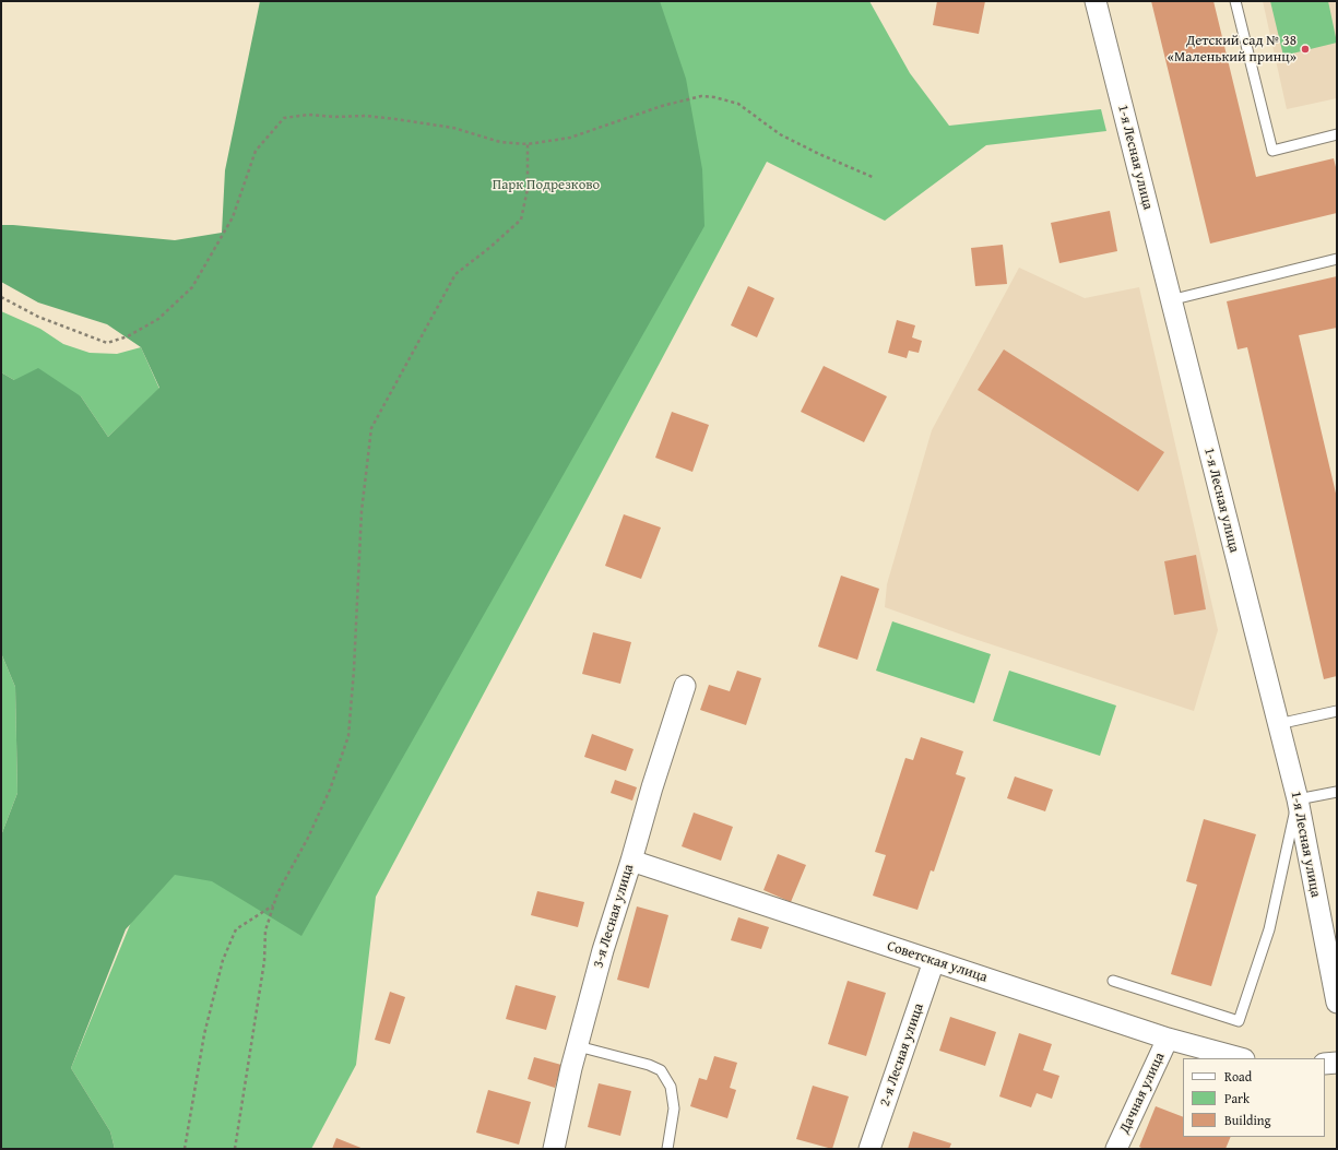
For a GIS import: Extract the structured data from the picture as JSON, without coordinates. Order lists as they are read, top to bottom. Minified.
{"streets":{"street":["1-я Лесная улица","3-я Лесная улица","Советская улица","2-я Лесная улица","Дачная улица"]},"crossings":[["3-я Лесная улица","Советская улица"],["Советская улица","2-я Лесная улица"],["Советская улица","Дачная улица"]],"parks":["Парк Подрезково"],"places":["Детский сад № 38 «Маленький принц»"],"legend":["Road","Park","Building"]}
